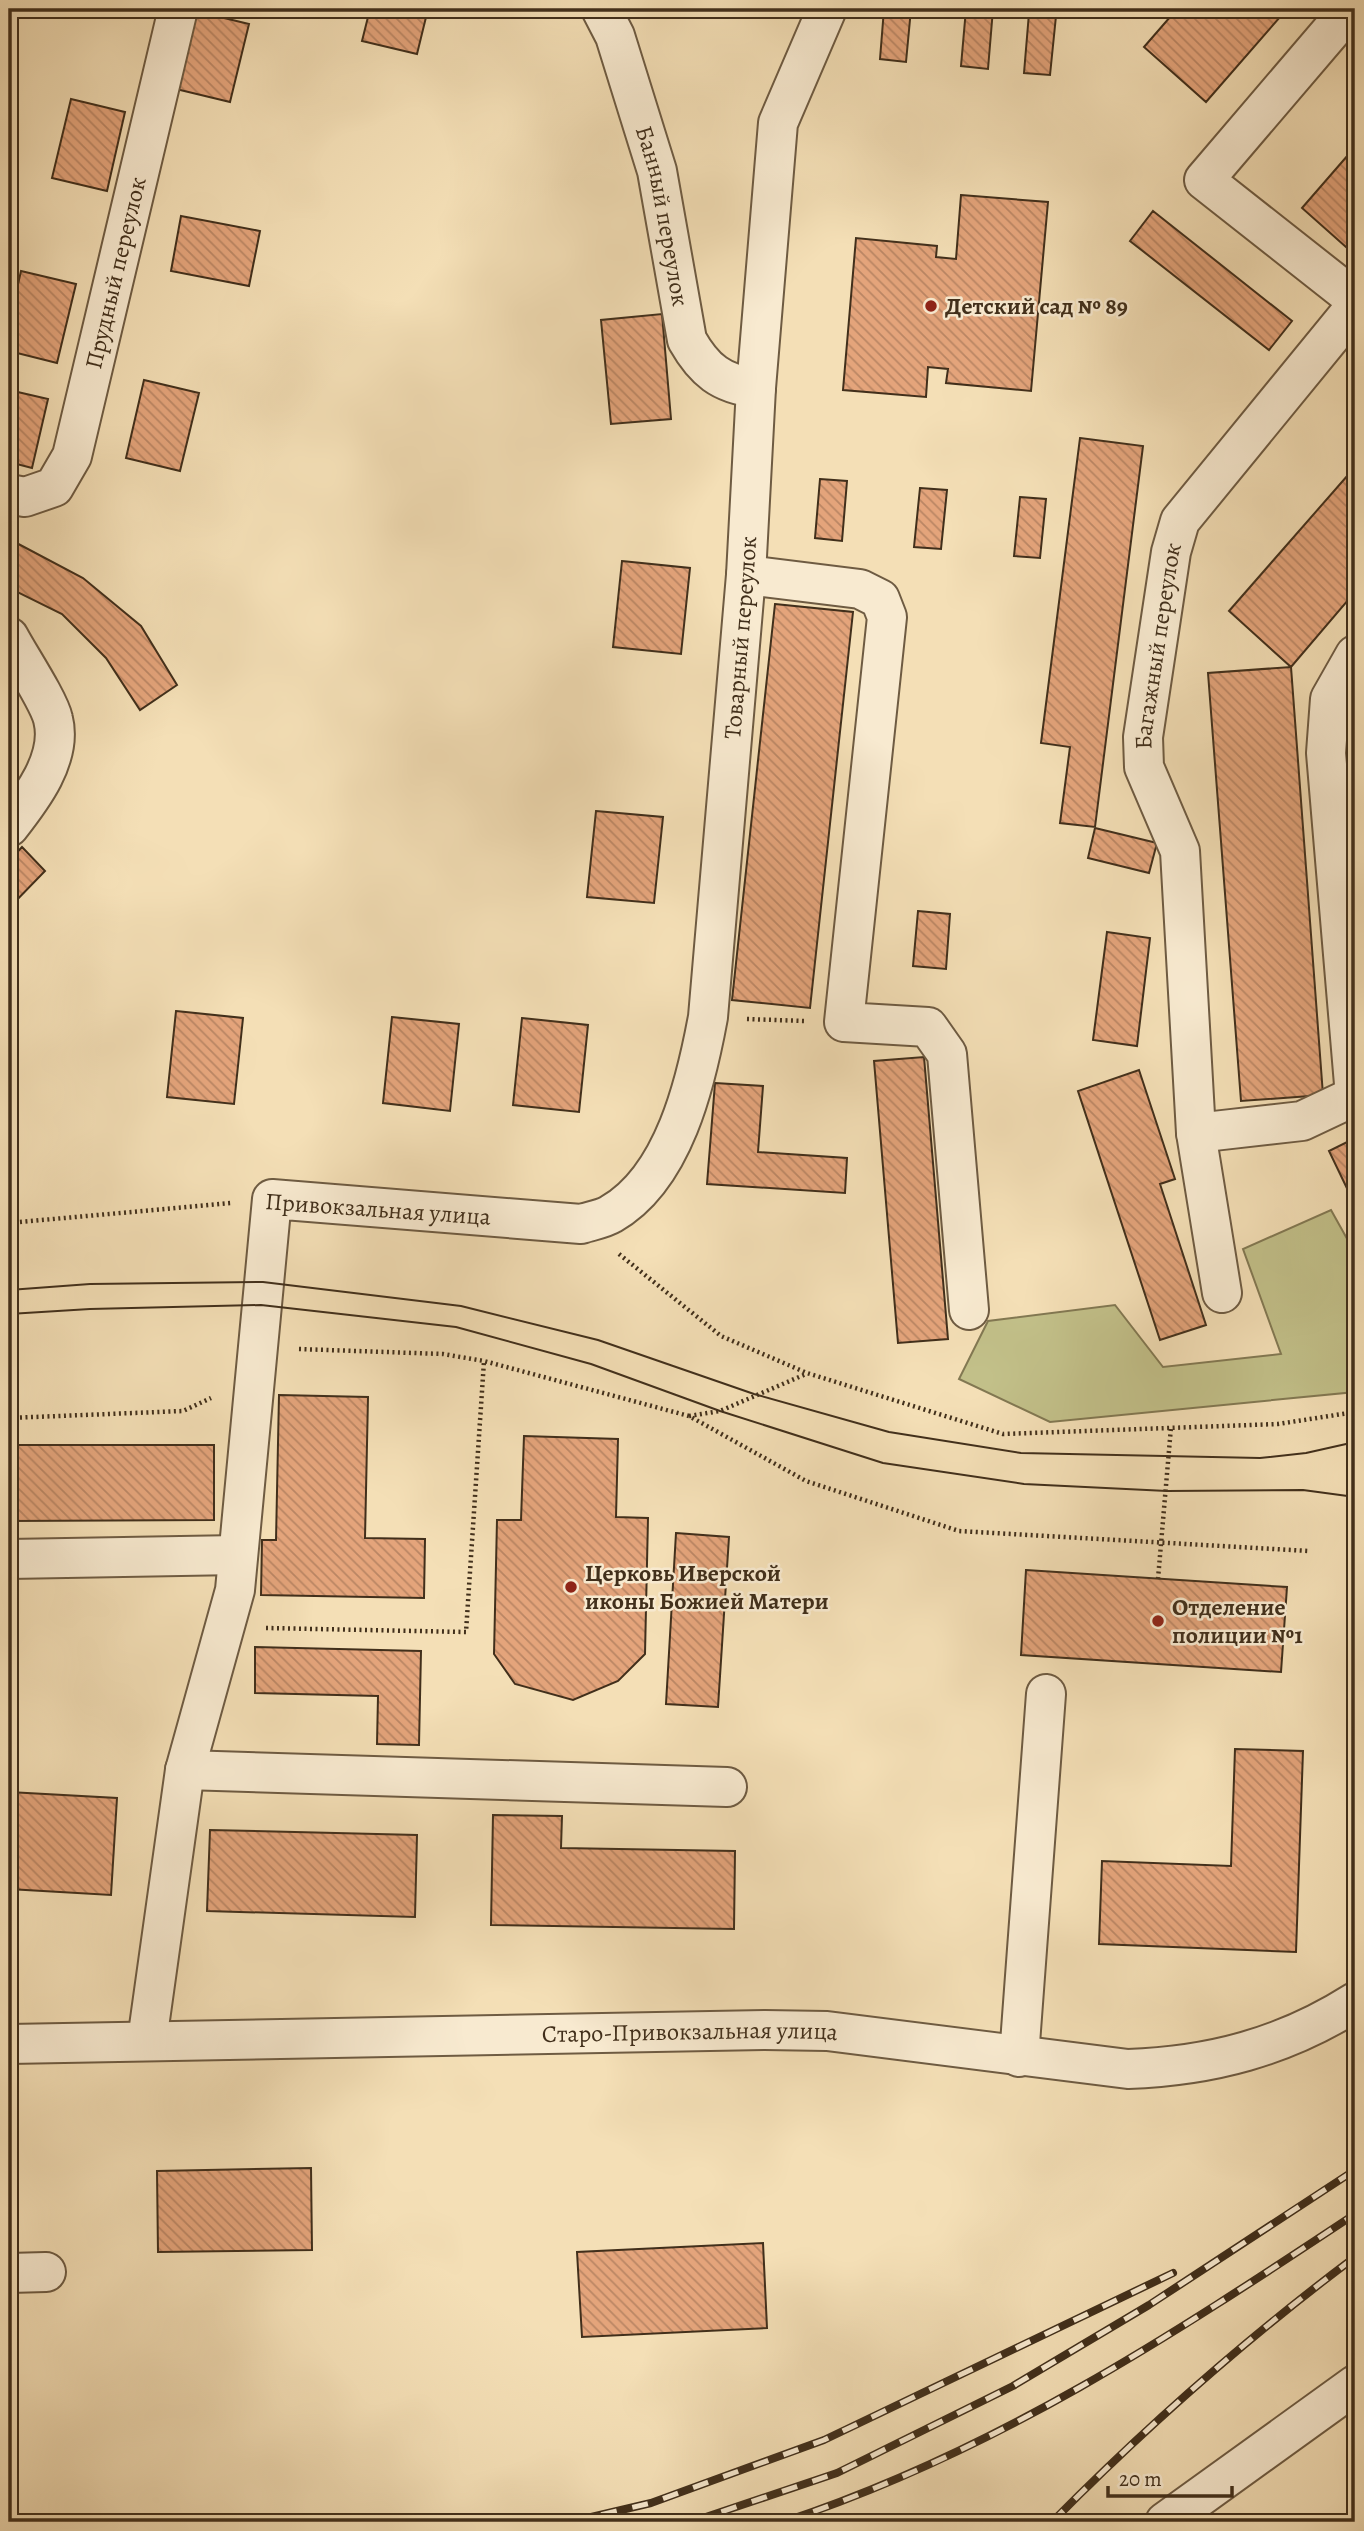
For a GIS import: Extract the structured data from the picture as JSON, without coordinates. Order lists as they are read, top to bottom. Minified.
{"streets":{"street":["Банный переулок","Прудный переулок","Товарный переулок","Багажный переулок","Привокзальная улица","Старо-Привокзальная улица"]},"crossings":[["Банный переулок","Товарный переулок"],["Товарный переулок","Привокзальная улица"]],"places":["Детский сад № 89","Церковь Иверской иконы Божией Матери","Отделение полиции №1"],"scale_bar":"20 m"}
